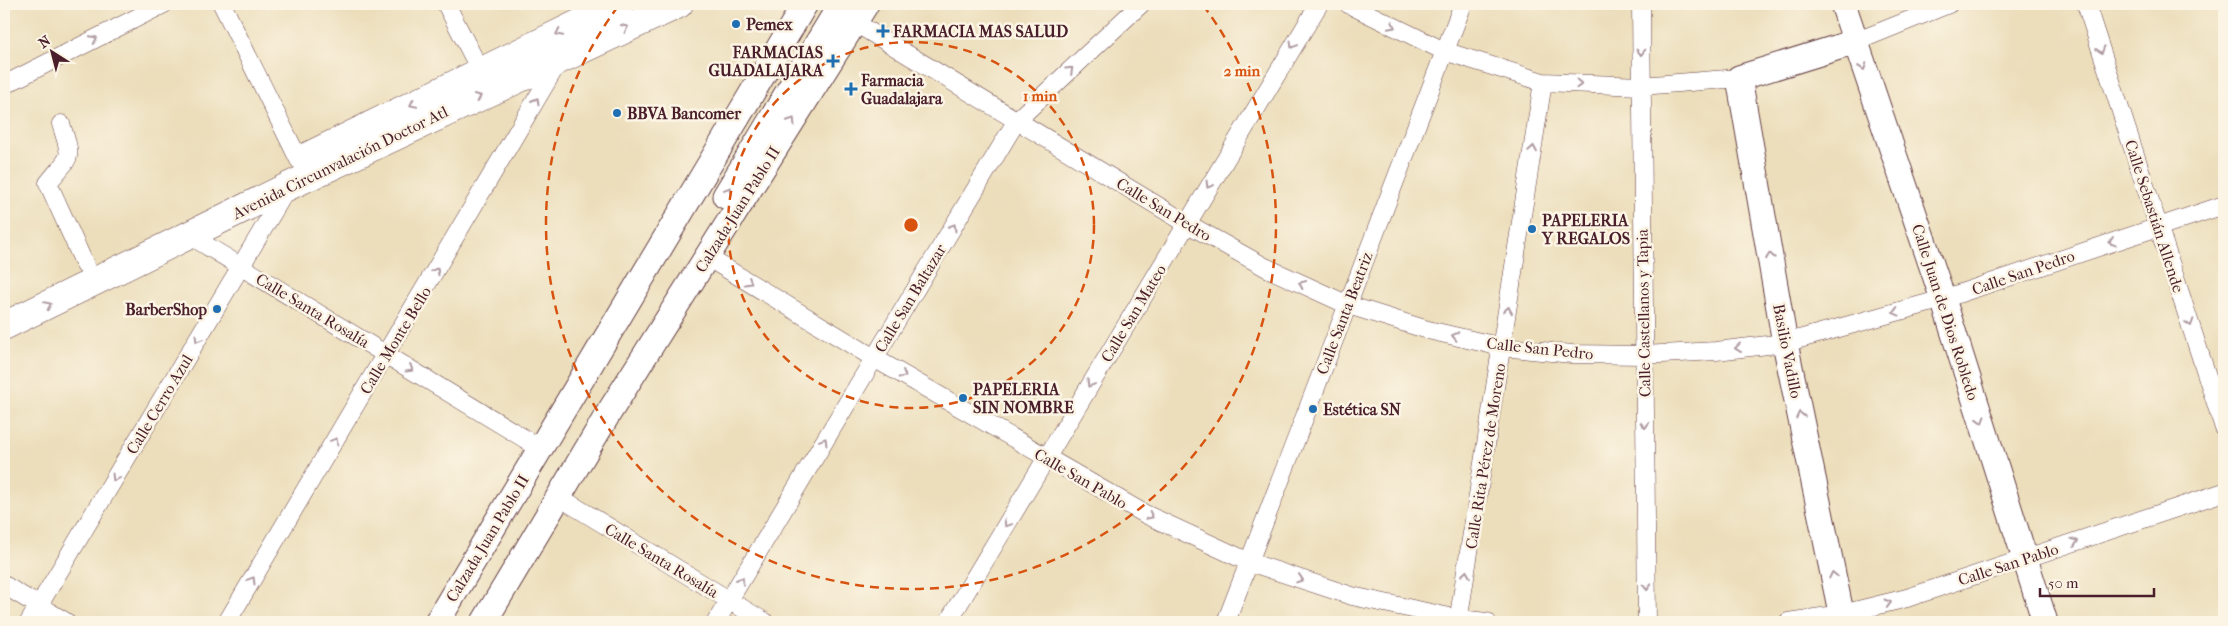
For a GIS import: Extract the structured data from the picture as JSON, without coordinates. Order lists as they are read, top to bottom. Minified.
{"streets":{"main road":["Avenida Circunvalación Doctor Atl"],"street":["Calzada Juan Pablo II","Calle San Pedro","Calle Sebastián Allende","Calle San Baltazar","Calle Santa Rosalía","Calle Juan de Dios Robledo","Calle San Mateo","Calle Santa Beatriz","Calle Castellanos y Tapia","Calle Monte Bello","Basilio Vadillo","Calle Cerro Azul","Calle Rita Pérez de Moreno","Calle San Pablo"]},"crossings":[["Avenida Circunvalación Doctor Atl","Calle Santa Rosalía"],["Avenida Circunvalación Doctor Atl","Calle Monte Bello"],["Avenida Circunvalación Doctor Atl","Calle Cerro Azul"],["Calzada Juan Pablo II","Calle San Pedro"],["Calzada Juan Pablo II","Calle Santa Rosalía"],["Calzada Juan Pablo II","Calle San Pablo"],["Calle San Pedro","Calle Sebastián Allende"],["Calle San Pedro","Calle San Baltazar"],["Calle San Pedro","Calle Juan de Dios Robledo"],["Calle San Pedro","Calle San Mateo"],["Calle San Pedro","Calle Santa Beatriz"],["Calle San Pedro","Calle Castellanos y Tapia"],["Calle San Pedro","Basilio Vadillo"],["Calle San Pedro","Calle Rita Pérez de Moreno"],["Calle San Baltazar","Calle Santa Rosalía"],["Calle San Baltazar","Calle San Pablo"],["Calle Santa Rosalía","Calle Monte Bello"],["Calle Santa Rosalía","Calle Cerro Azul"],["Calle Juan de Dios Robledo","Calle San Pablo"],["Calle San Mateo","Calle San Pablo"],["Calle Santa Beatriz","Calle San Pablo"],["Basilio Vadillo","Calle San Pablo"],["Calle Rita Pérez de Moreno","Calle San Pablo"]],"one_way":["Calle San Pedro","Calle Sebastián Allende","Calle San Baltazar","Calle Juan de Dios Robledo","Calle San Mateo","Calle Castellanos y Tapia","Calle Monte Bello","Basilio Vadillo","Calle Cerro Azul","Calle Rita Pérez de Moreno","Calle San Pablo"],"places":{"other":["Pemex","BBVA Bancomer","PAPELERIA Y REGALOS","BarberShop","PAPELERIA SIN NOMBRE","Estética SN"],"health":["FARMACIA MAS SALUD","FARMACIAS GUADALAJARA","Farmacia Guadalajara"]},"scale_bar":"50 m","north":"top left","rings":["2 min","1 min"]}
